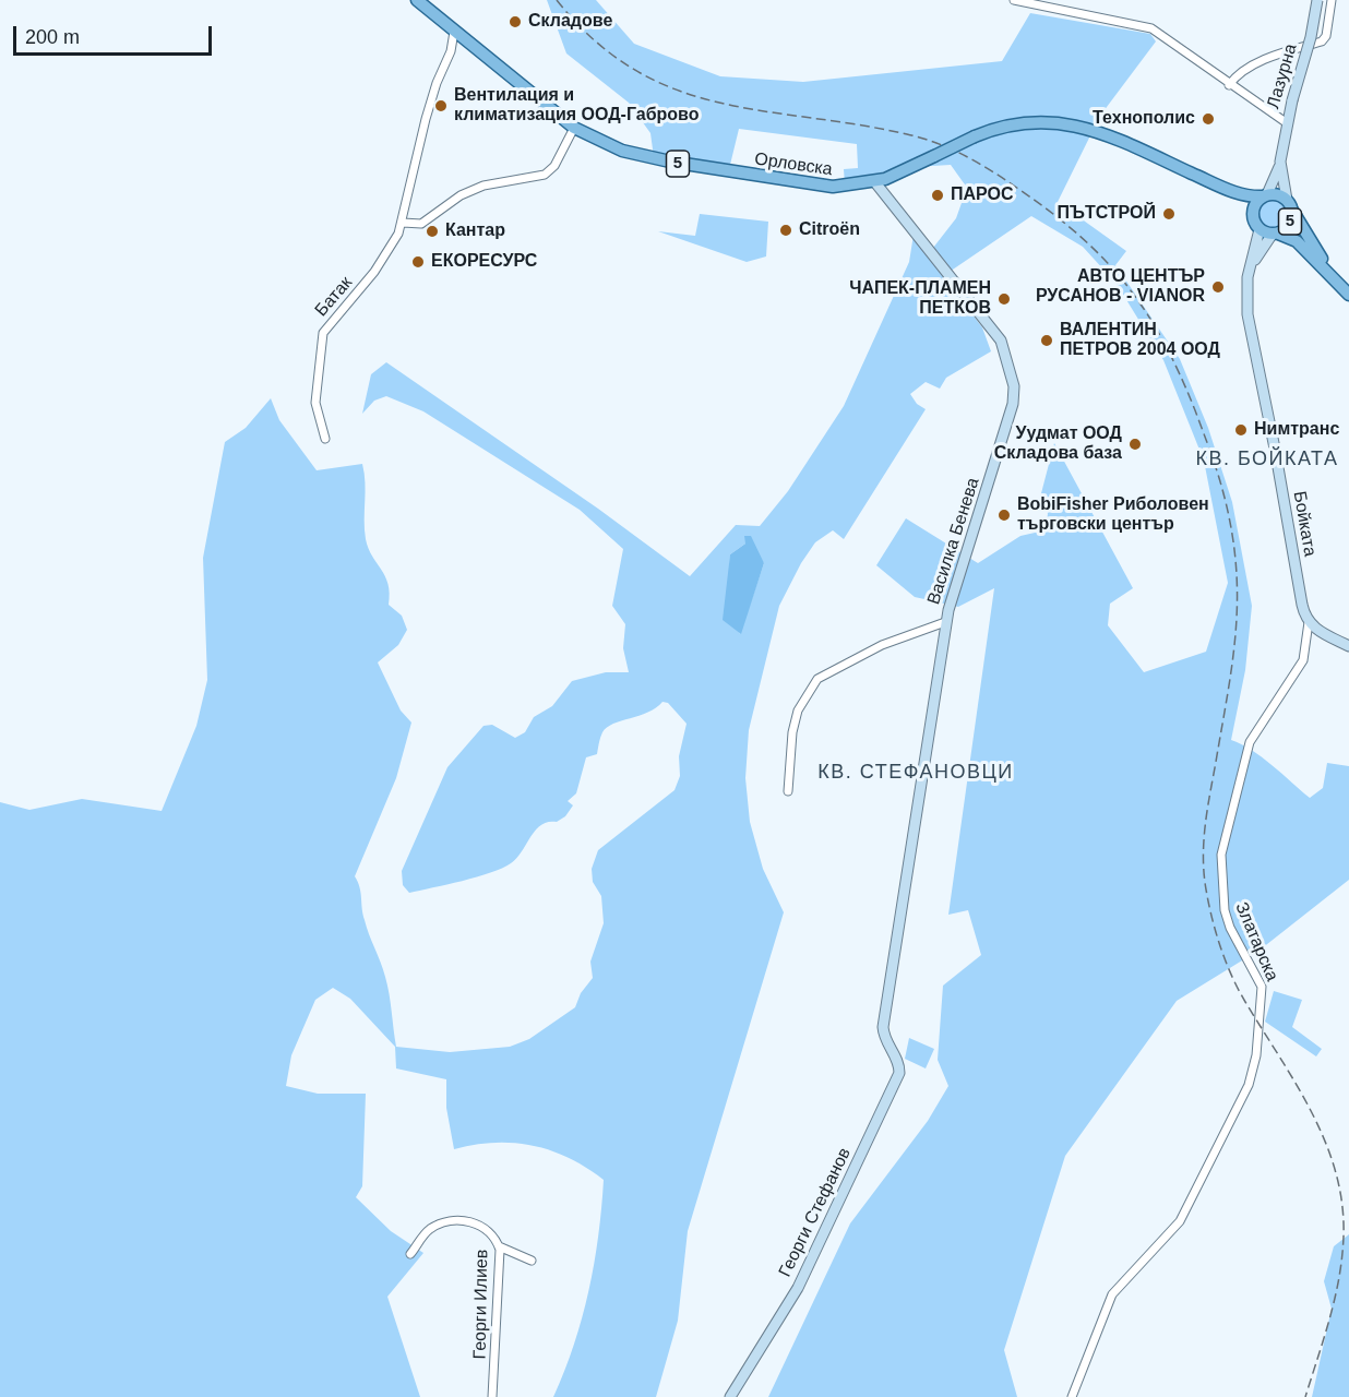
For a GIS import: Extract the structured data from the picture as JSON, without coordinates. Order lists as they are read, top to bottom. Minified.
{"streets":{"main road":["5","Орловска"],"street":["Лазурна","Батак","Бойката","Василка Бенева","Златарска","Георги Стефанов","Георги Илиев"]},"crossings":[["Лазурна","5"],["Лазурна","Орловска"],["Лазурна","Бойката"],["5","Орловска"],["5","Бойката"],["Орловска","Батак"],["Орловска","Бойката"],["Орловска","Василка Бенева"],["Бойката","Златарска"],["Василка Бенева","Георги Стефанов"]],"districts":["КВ. БОЙКАТА","КВ. СТЕФАНОВЦИ"],"places":["Складове","Вентилация и климатизация ООД-Габрово","Технополис","ПАРОС","ПЪТСТРОЙ","Citroën","Кантар","ЕКОРЕСУРС","АВТО ЦЕНТЪР РУСАНОВ - VIANOR","ЧАПЕК-ПЛАМЕН ПЕТКОВ","ВАЛЕНТИН ПЕТРОВ 2004 ООД","Нимтранс","Уудмат ООД Складова база","BobiFisher Риболовен търговски център"],"scale_bar":"200 m"}
